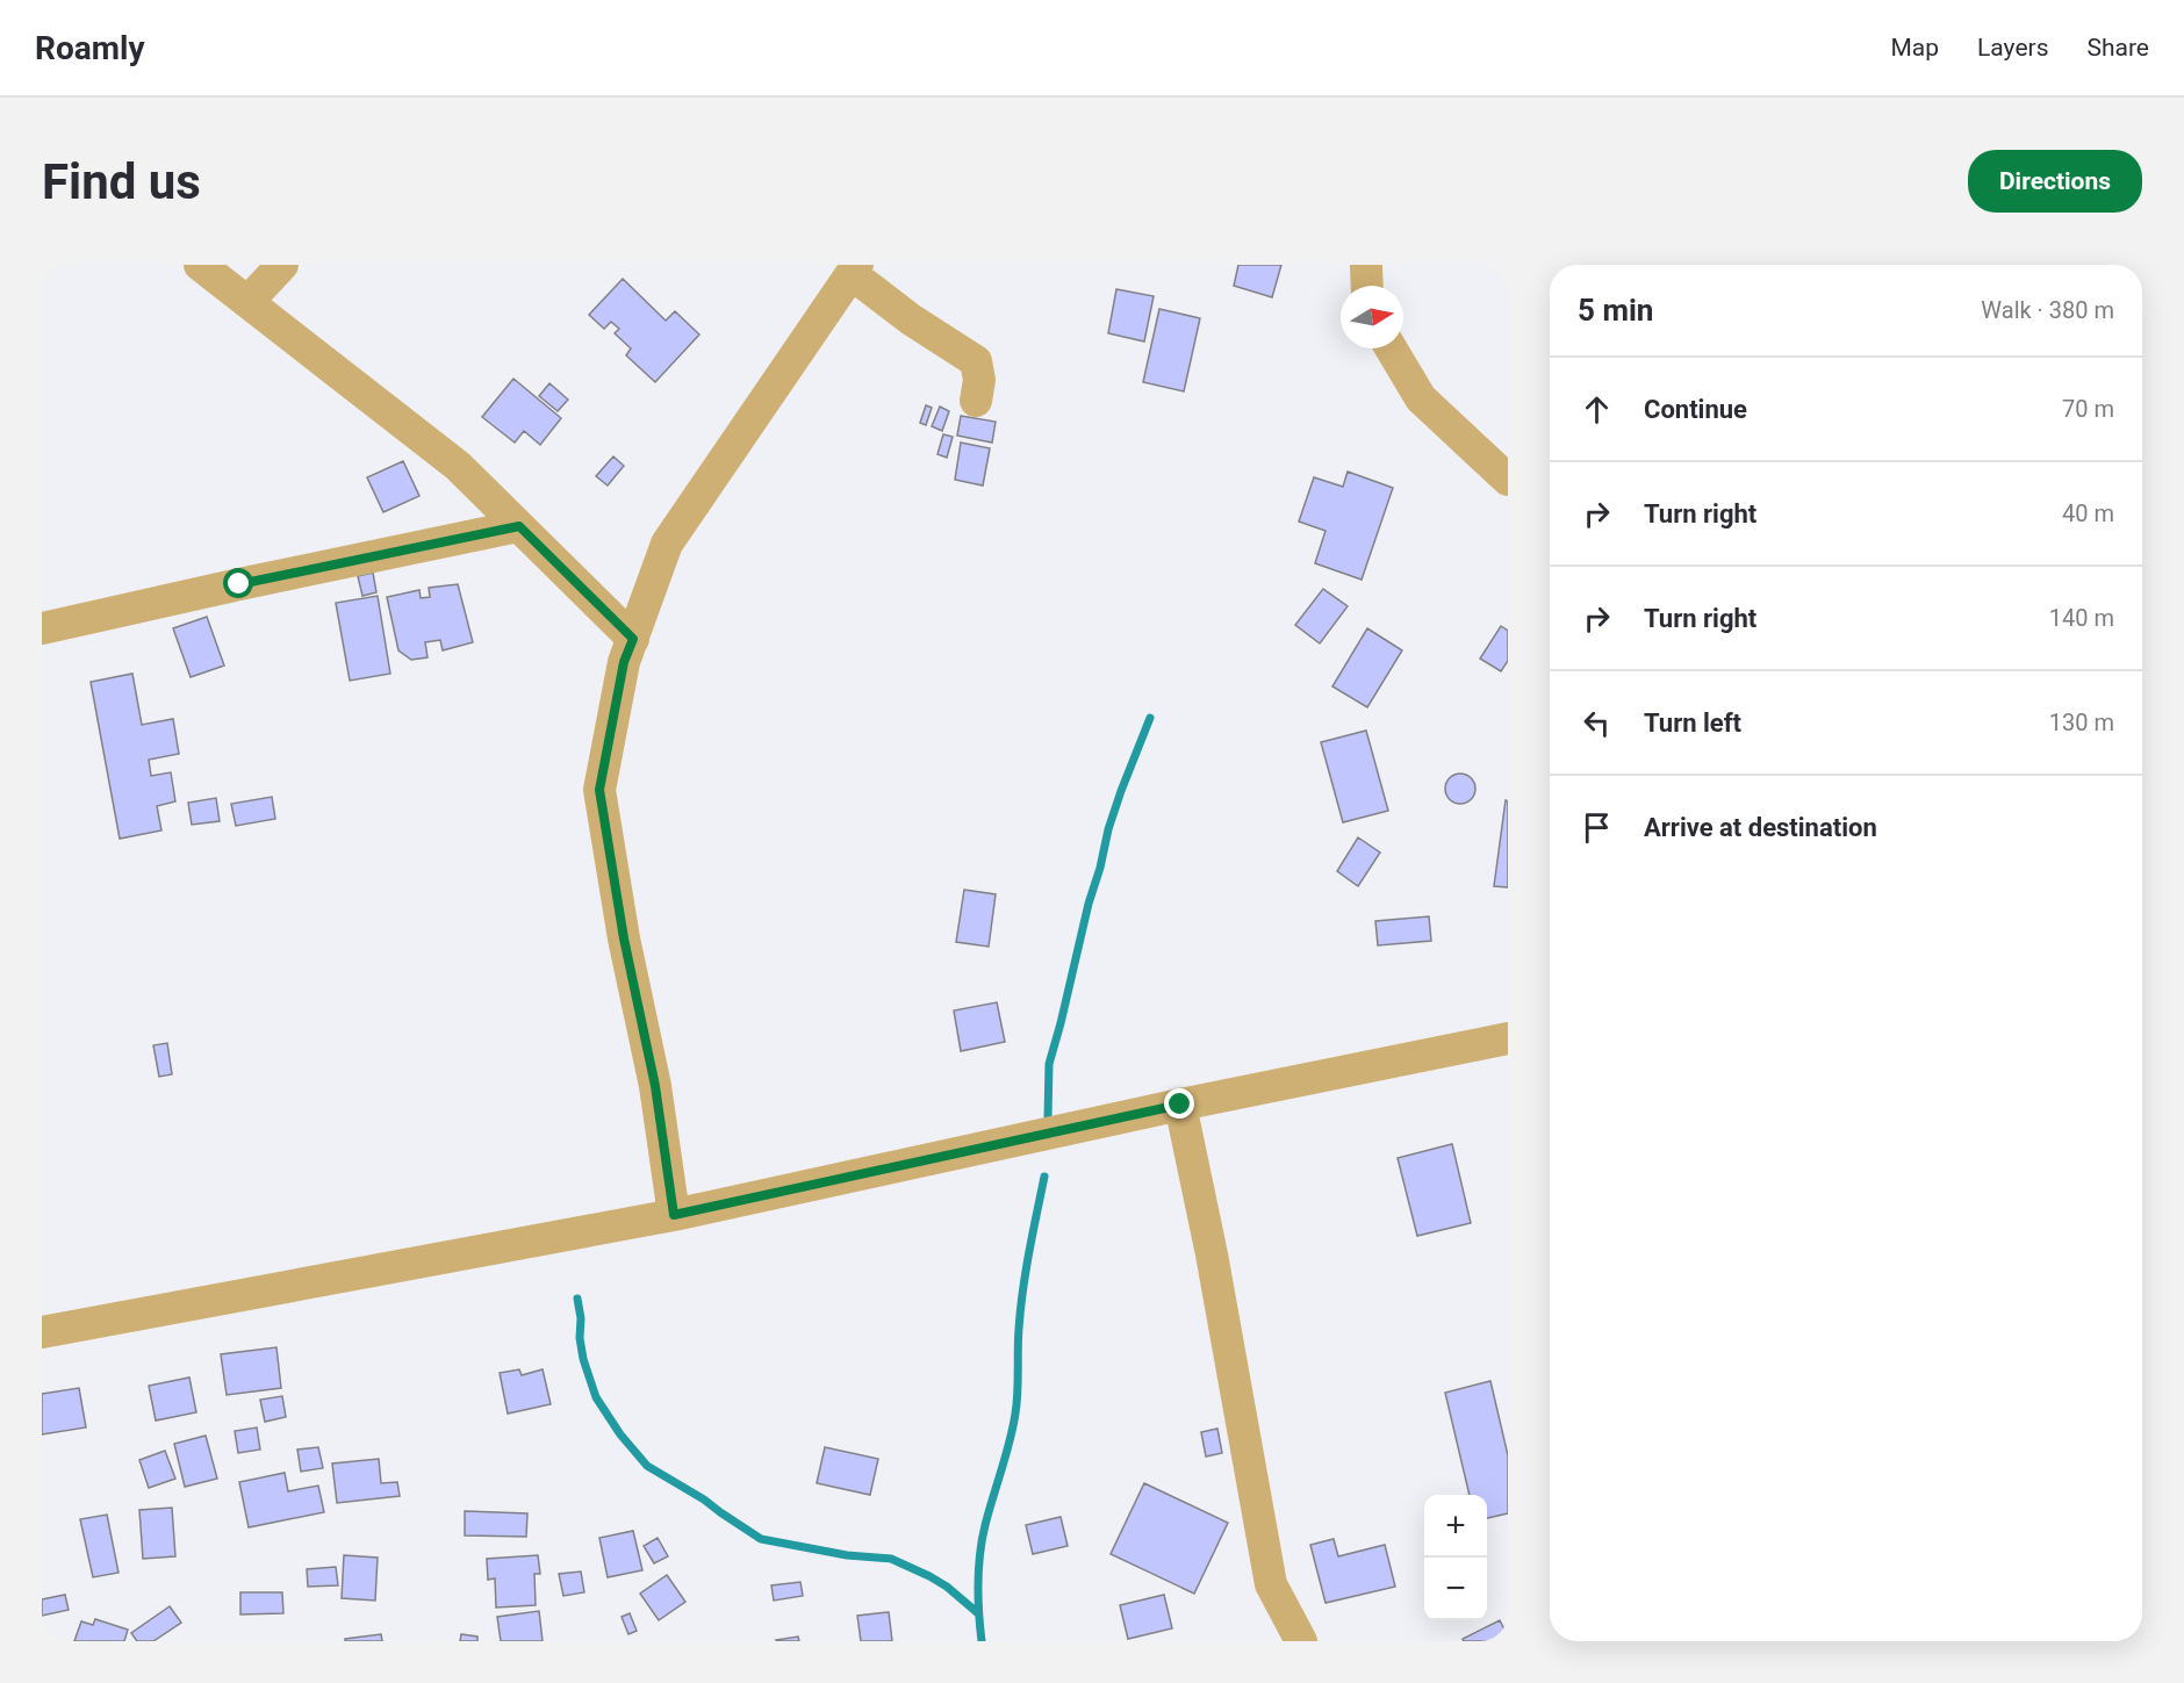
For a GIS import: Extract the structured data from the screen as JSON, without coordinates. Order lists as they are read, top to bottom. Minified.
{"north":"right","page":{"header":"Roamly","nav":["Map","Layers","Share"],"buttons":"Directions","title":"Find us","heading":["5 min","Walk · 380 m"],"list":[["Continue","70 m"],["Turn right","40 m"],["Turn right","140 m"],["Turn left","130 m"],"Arrive at destination"],"map_buttons":["+","−"]}}
